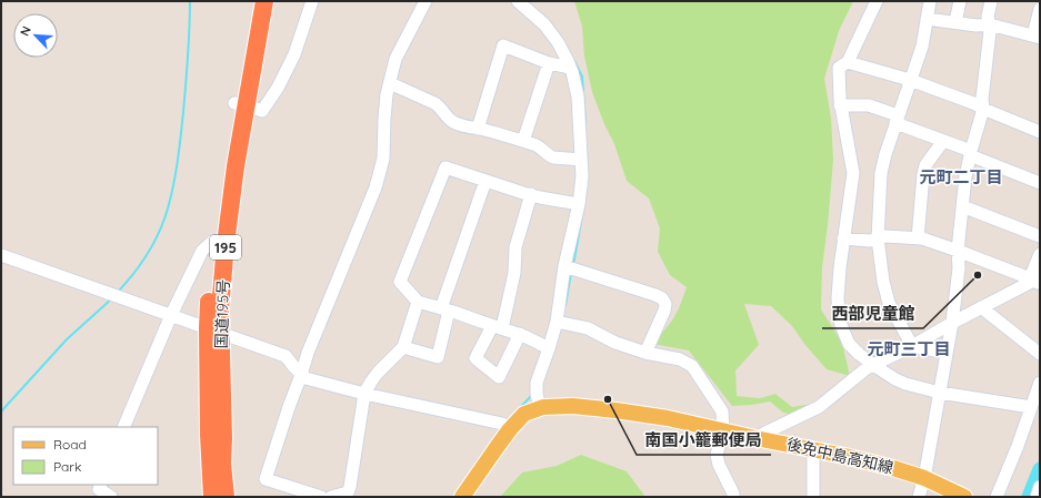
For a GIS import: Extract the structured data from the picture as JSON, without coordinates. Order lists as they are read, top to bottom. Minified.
{"streets":{"highway":["195","国道195号"],"main road":["後免中島高知線"]},"districts":["元町二丁目","元町三丁目"],"places":["西部児童館","南国小籠郵便局"],"legend":["Road","Park"],"north":"top left"}
